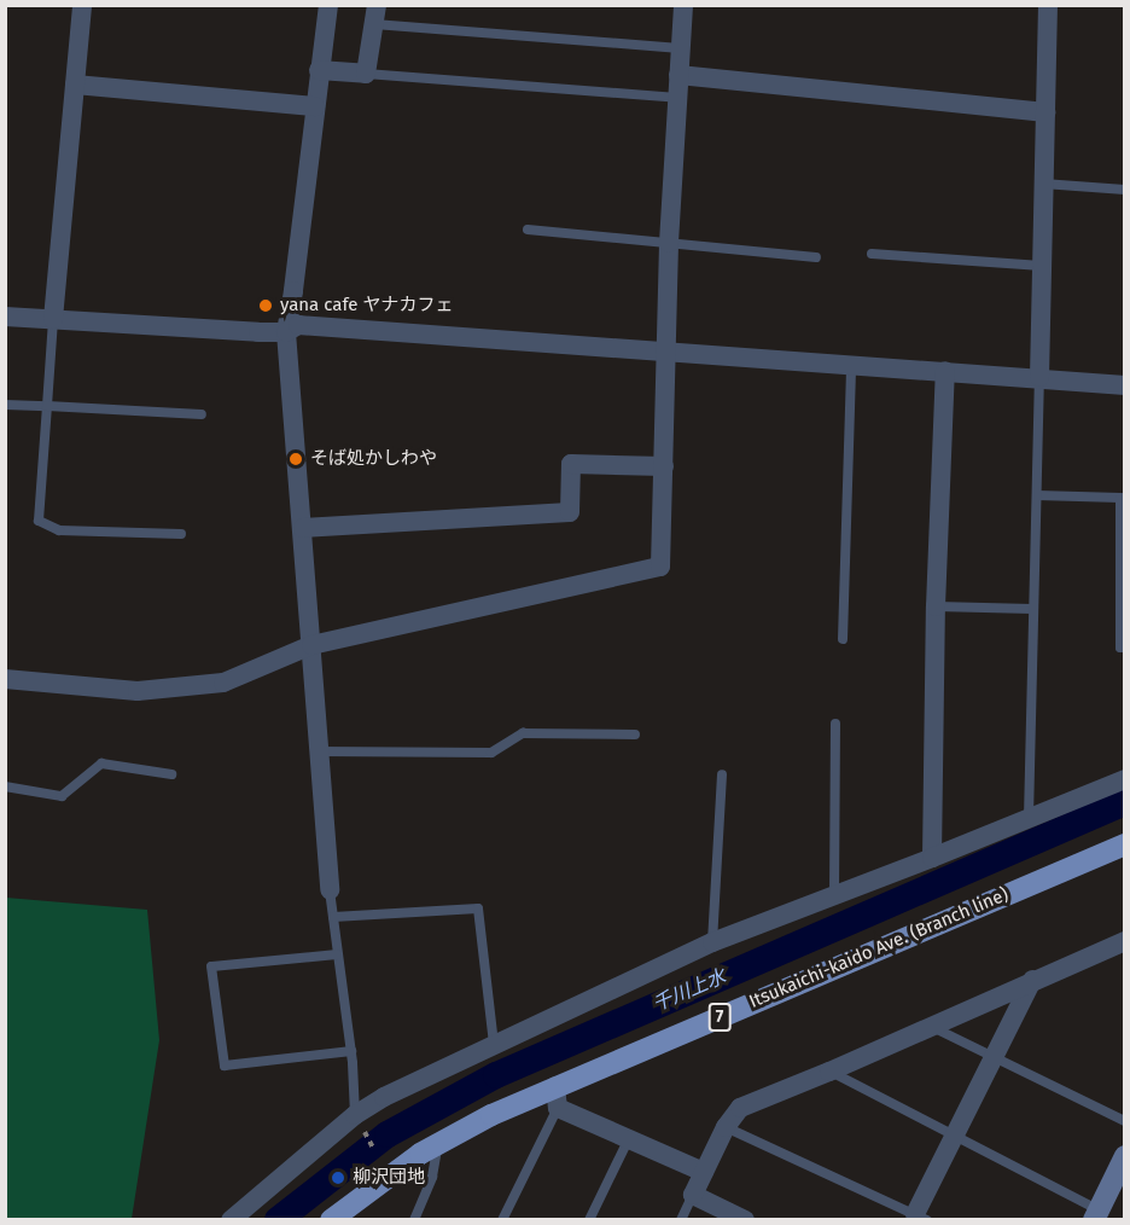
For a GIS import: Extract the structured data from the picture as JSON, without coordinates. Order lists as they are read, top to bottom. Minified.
{"streets":{"main road":["Itsukaichi-kaido Ave. (Branch line)","7"]},"water":["千川上水"],"places":["yana cafe ヤナカフェ","そば処かしわや","柳沢団地"]}
